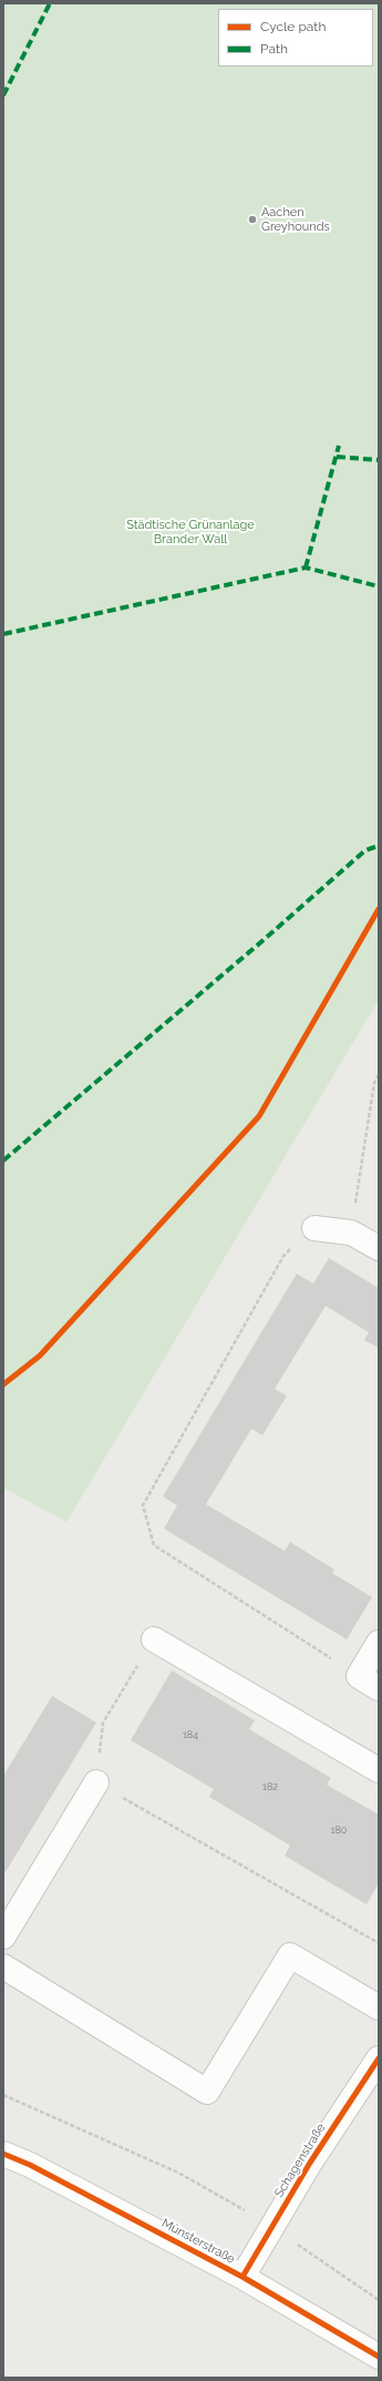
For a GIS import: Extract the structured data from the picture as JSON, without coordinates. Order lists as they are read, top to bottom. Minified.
{"streets":{"street":["Schagenstraße","Münsterstraße"]},"crossings":[["Schagenstraße","Münsterstraße"]],"parks":["Städtische Grünanlage Brander Wall"],"places":["Aachen Greyhounds"],"house_numbers":["184","182","180"],"legend":["Cycle path","Path"]}
